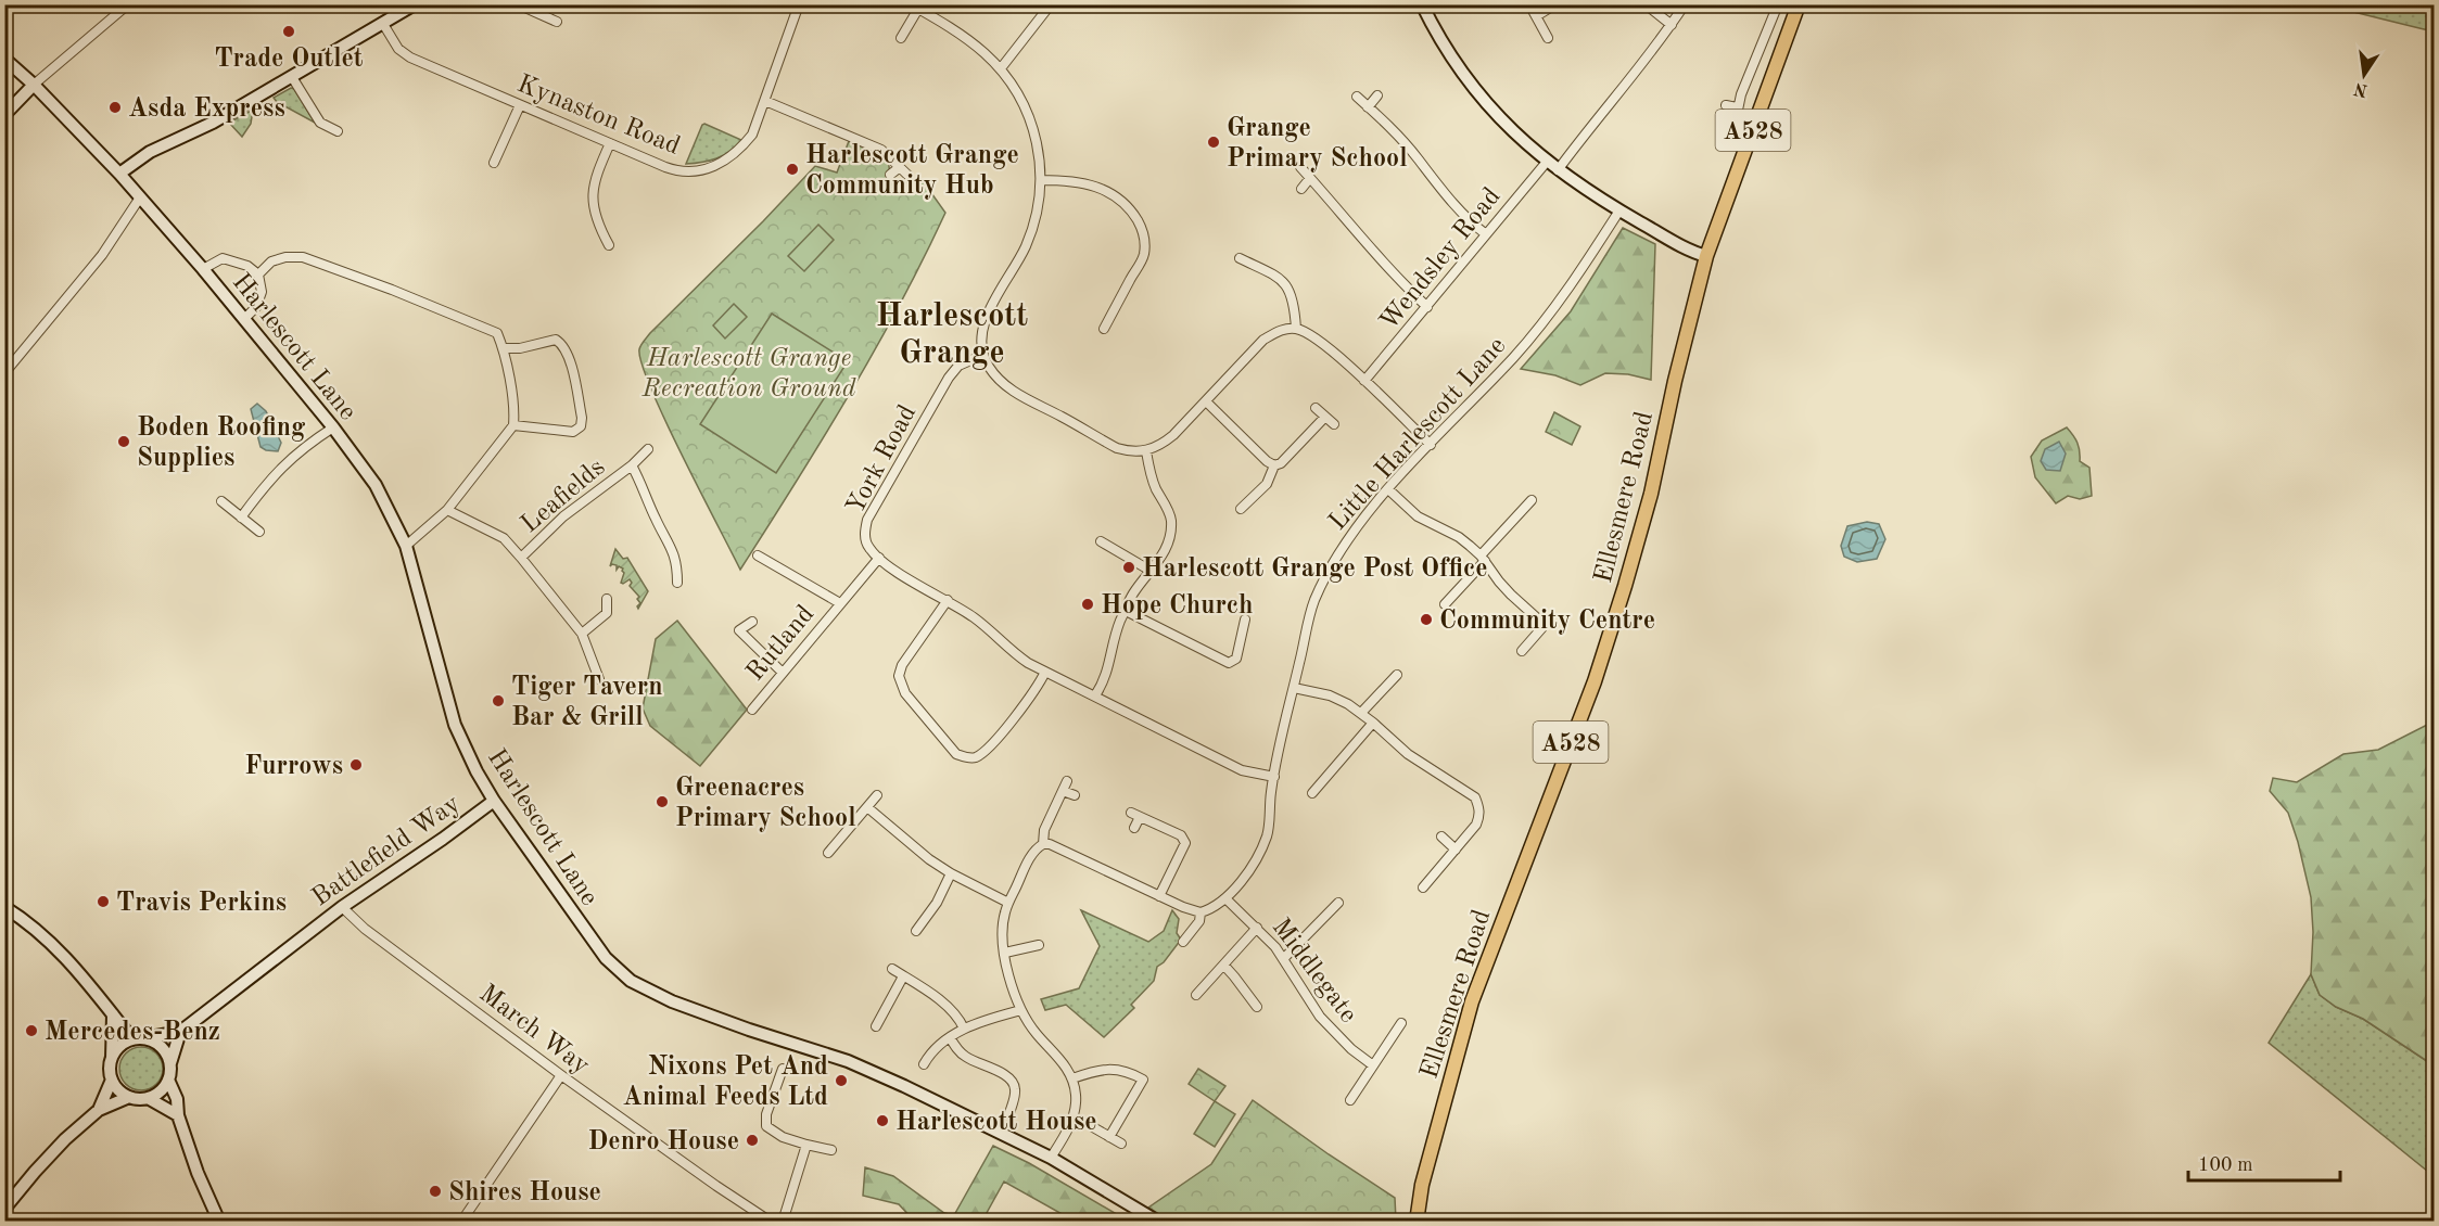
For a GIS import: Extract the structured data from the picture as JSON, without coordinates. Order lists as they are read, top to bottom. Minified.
{"streets":{"main road":["A528","Ellesmere Road"],"street":["Kynaston Road","Wendsley Road","Harlescott Lane","Little Harlescott Lane","York Road","Leafields","Rutland","Battlefield Way","Middlegate","March Way"]},"crossings":[["Harlescott Lane","Battlefield Way"],["Little Harlescott Lane","York Road"],["Little Harlescott Lane","Middlegate"],["York Road","Rutland"],["Battlefield Way","March Way"]],"districts":["Harlescott Grange"],"parks":["Harlescott Grange Recreation Ground"],"places":["Trade Outlet","Asda Express","Grange Primary School","Harlescott Grange Community Hub","Boden Roofing Supplies","Harlescott Grange Post Office","Hope Church","Community Centre","Tiger Tavern Bar & Grill","Furrows","Greenacres Primary School","Travis Perkins","Mercedes-Benz","Nixons Pet And Animal Feeds Ltd","Harlescott House","Denro House","Shires House"],"scale_bar":"100 m","north":"bottom"}
